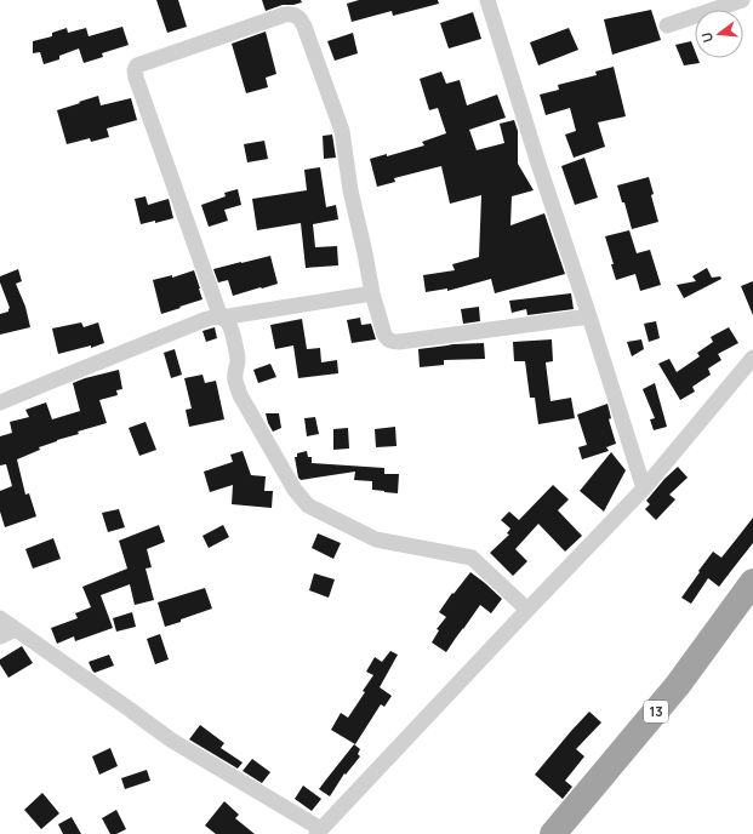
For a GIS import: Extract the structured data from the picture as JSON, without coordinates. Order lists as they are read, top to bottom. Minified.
{"streets":{"highway":["13"]},"north":"left"}
